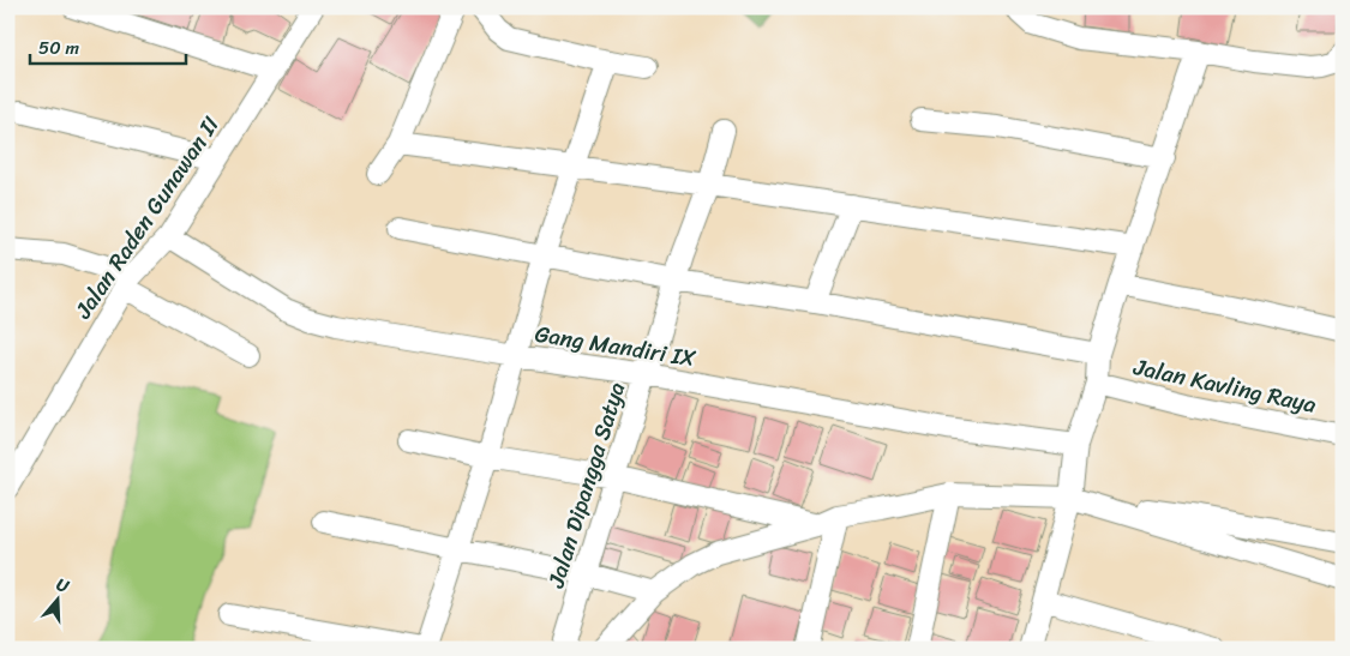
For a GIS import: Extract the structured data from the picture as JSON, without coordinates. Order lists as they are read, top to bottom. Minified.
{"streets":{"street":["Jalan Raden Gunawan II","Gang Mandiri IX","Jalan Kavling Raya","Jalan Dipangga Satya"]},"crossings":[["Jalan Raden Gunawan II","Gang Mandiri IX"],["Gang Mandiri IX","Jalan Dipangga Satya"]],"scale_bar":"50 m","north":"top"}
